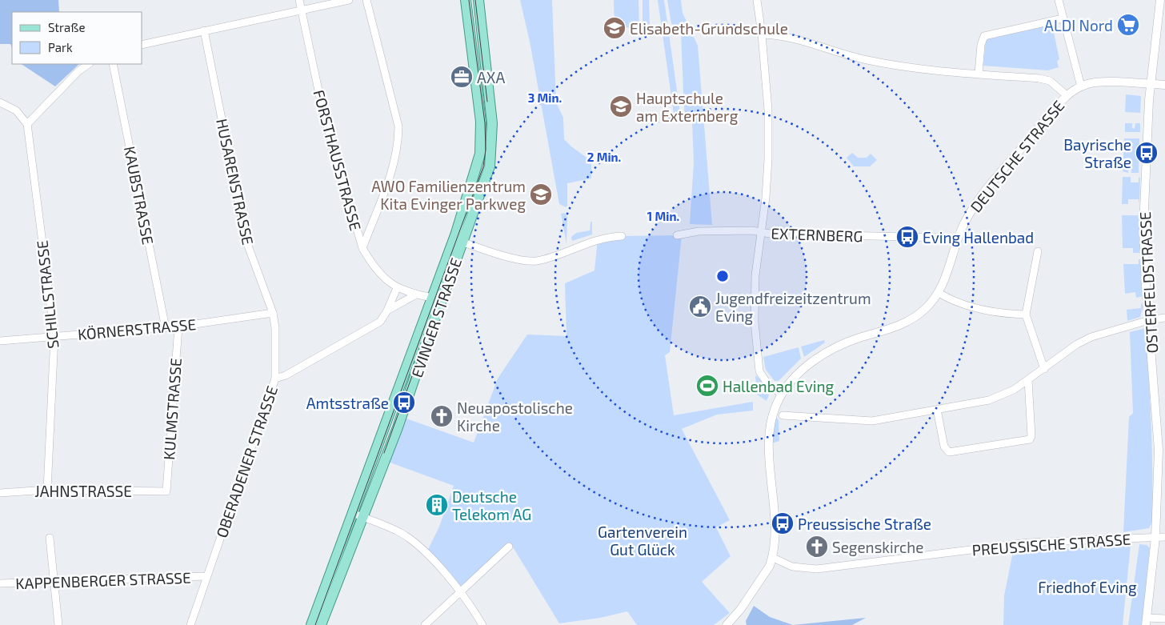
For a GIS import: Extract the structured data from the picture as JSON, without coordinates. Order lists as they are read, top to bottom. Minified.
{"streets":{"main road":["EVINGER STRASSE"],"street":["DEUTSCHE STRASSE","FORSTHAUSSTRASSE","HUSARENSTRASSE","KAUBSTRASSE","EXTERNBERG","OSTERFELDSTRASSE","SCHILLSTRASSE","KÖRNERSTRASSE","KULMSTRASSE","OBERADENER STRASSE","JAHNSTRASSE","PREUSSISCHE STRASSE","KAPPENBERGER STRASSE"]},"crossings":[["DEUTSCHE STRASSE","EXTERNBERG"],["DEUTSCHE STRASSE","PREUSSISCHE STRASSE"],["FORSTHAUSSTRASSE","OBERADENER STRASSE"],["HUSARENSTRASSE","KÖRNERSTRASSE"],["HUSARENSTRASSE","OBERADENER STRASSE"],["KAUBSTRASSE","KÖRNERSTRASSE"],["OSTERFELDSTRASSE","PREUSSISCHE STRASSE"],["SCHILLSTRASSE","KÖRNERSTRASSE"],["SCHILLSTRASSE","JAHNSTRASSE"],["KÖRNERSTRASSE","KULMSTRASSE"],["KULMSTRASSE","JAHNSTRASSE"],["OBERADENER STRASSE","KAPPENBERGER STRASSE"]],"parks":["Gartenverein Gut Glück","Friedhof Eving"],"places":{"supermarket":["ALDI Nord"],"school or university":["Elisabeth-Grundschule","Hauptschule am Externberg","AWO Familienzentrum Kita Evinger Parkweg"],"office":["AXA"],"bus stop":["Bayrische Straße","Eving Hallenbad","Amtsstraße","Preussische Straße"],"public building":["Jugendfreizeitzentrum Eving"],"sports":["Hallenbad Eving"],"church":["Neuapostolische Kirche","Segenskirche"],"building":["Deutsche Telekom AG"]},"legend":["Straße","Park"],"rings":["3 Min.","2 Min.","1 Min."]}
